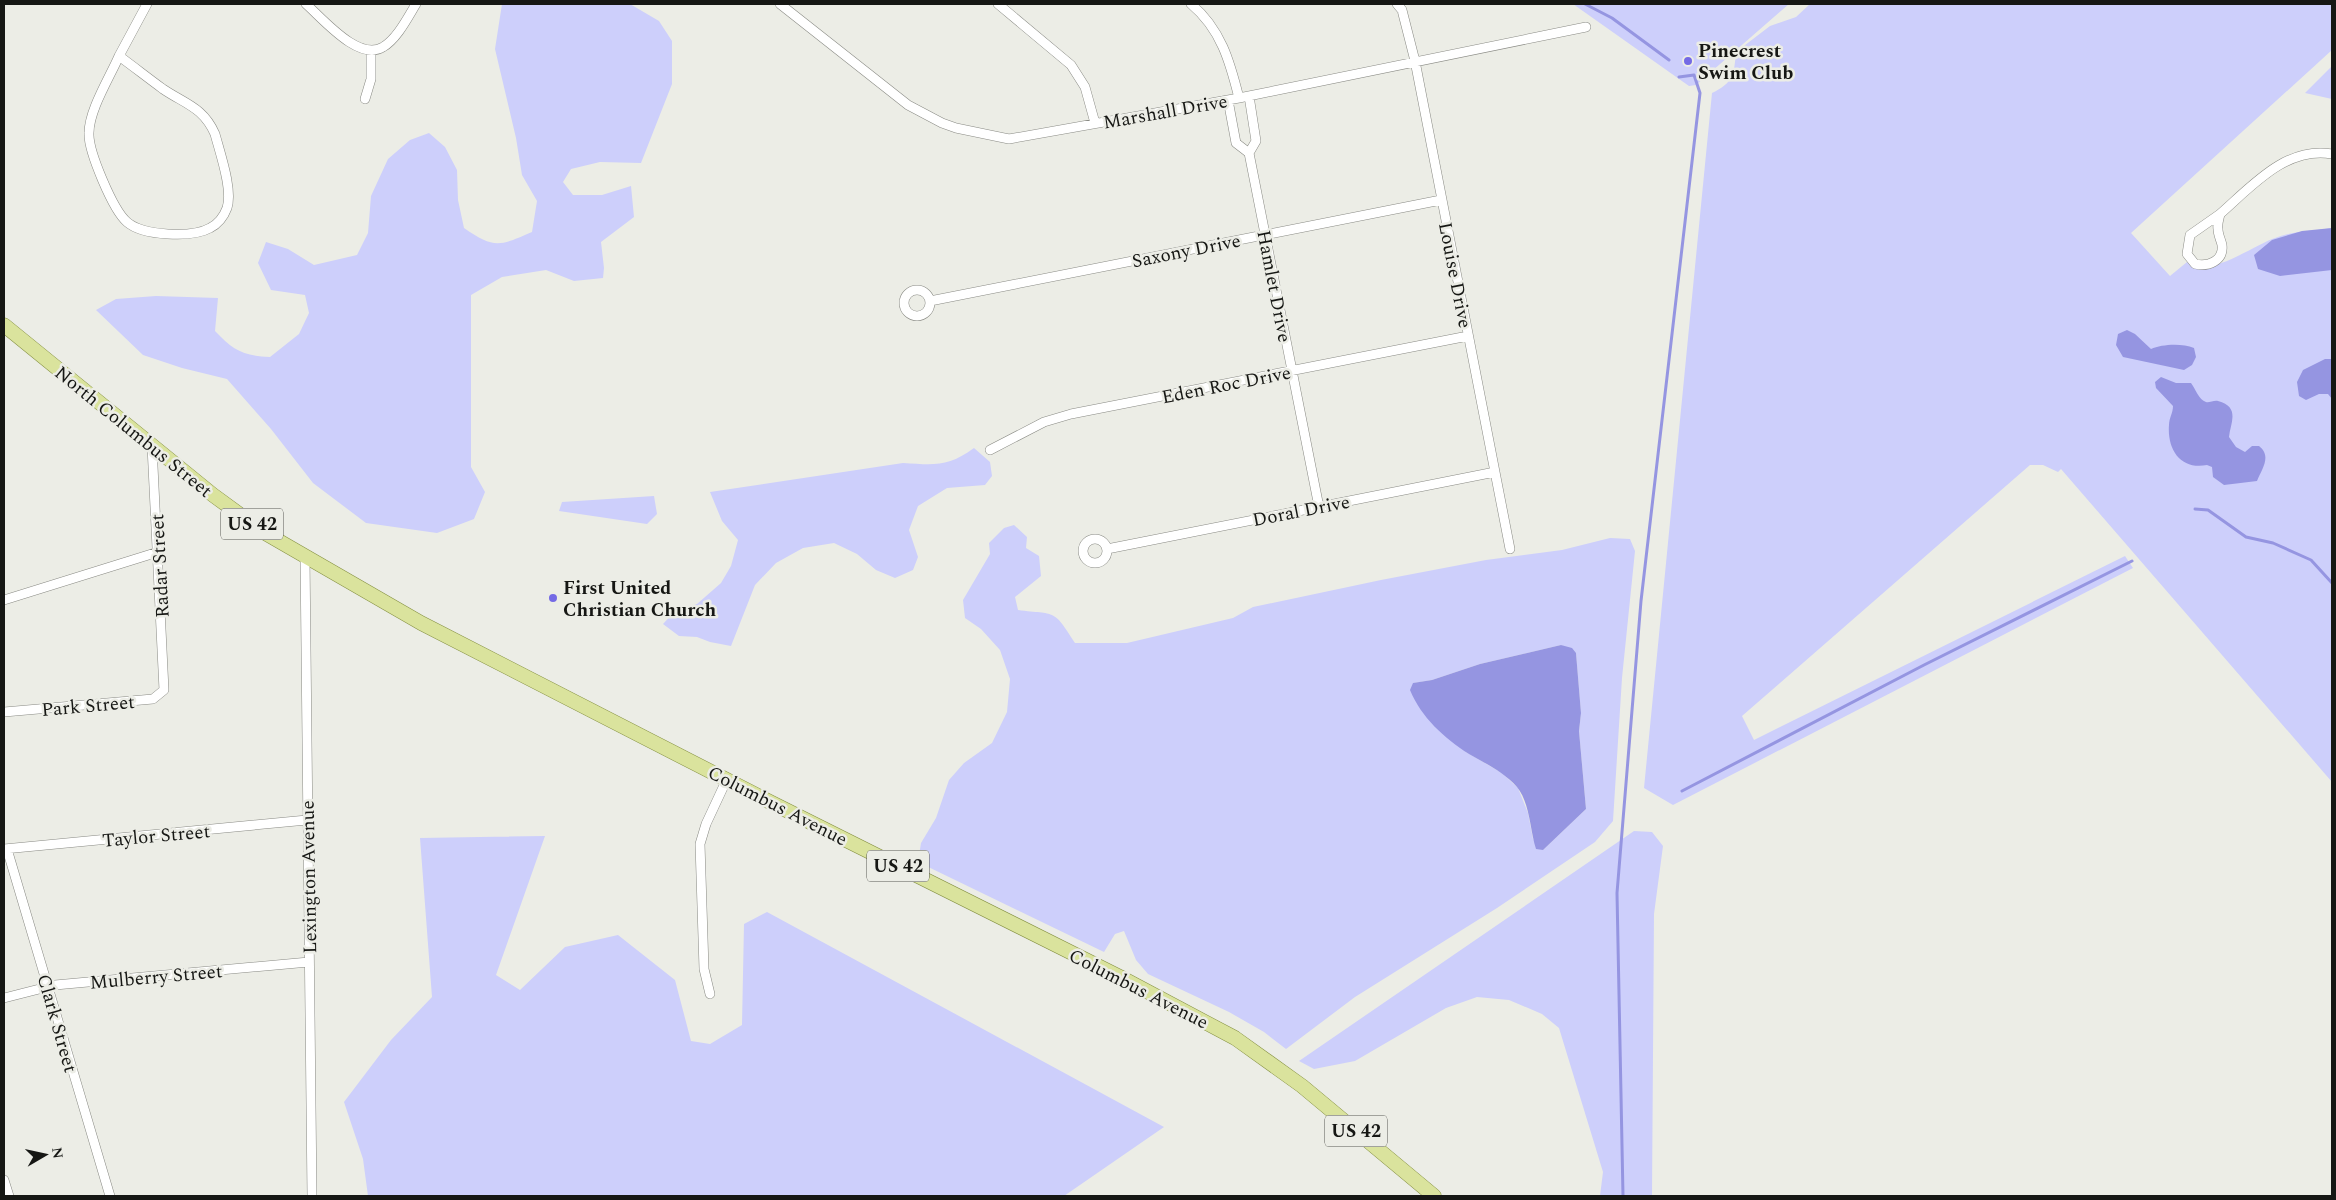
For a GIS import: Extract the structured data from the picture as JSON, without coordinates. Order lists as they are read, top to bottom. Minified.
{"streets":{"main road":["North Columbus Street","US 42","Columbus Avenue"],"street":["Marshall Drive","Saxony Drive","Louise Drive","Hamlet Drive","Eden Roc Drive","Doral Drive","Radar Street","Park Street","Taylor Street","Lexington Avenue","Mulberry Street","Clark Street"]},"crossings":[["Marshall Drive","Louise Drive"],["Marshall Drive","Hamlet Drive"],["Saxony Drive","Louise Drive"],["Saxony Drive","Hamlet Drive"],["Louise Drive","Eden Roc Drive"],["Louise Drive","Doral Drive"],["Hamlet Drive","Eden Roc Drive"],["Hamlet Drive","Doral Drive"],["North Columbus Street","Radar Street"],["North Columbus Street","Columbus Avenue"],["North Columbus Street","Lexington Avenue"],["Radar Street","Park Street"],["Taylor Street","Lexington Avenue"],["Taylor Street","Clark Street"],["Lexington Avenue","Mulberry Street"],["Mulberry Street","Clark Street"]],"places":["Pinecrest Swim Club","First United Christian Church"],"north":"right"}
